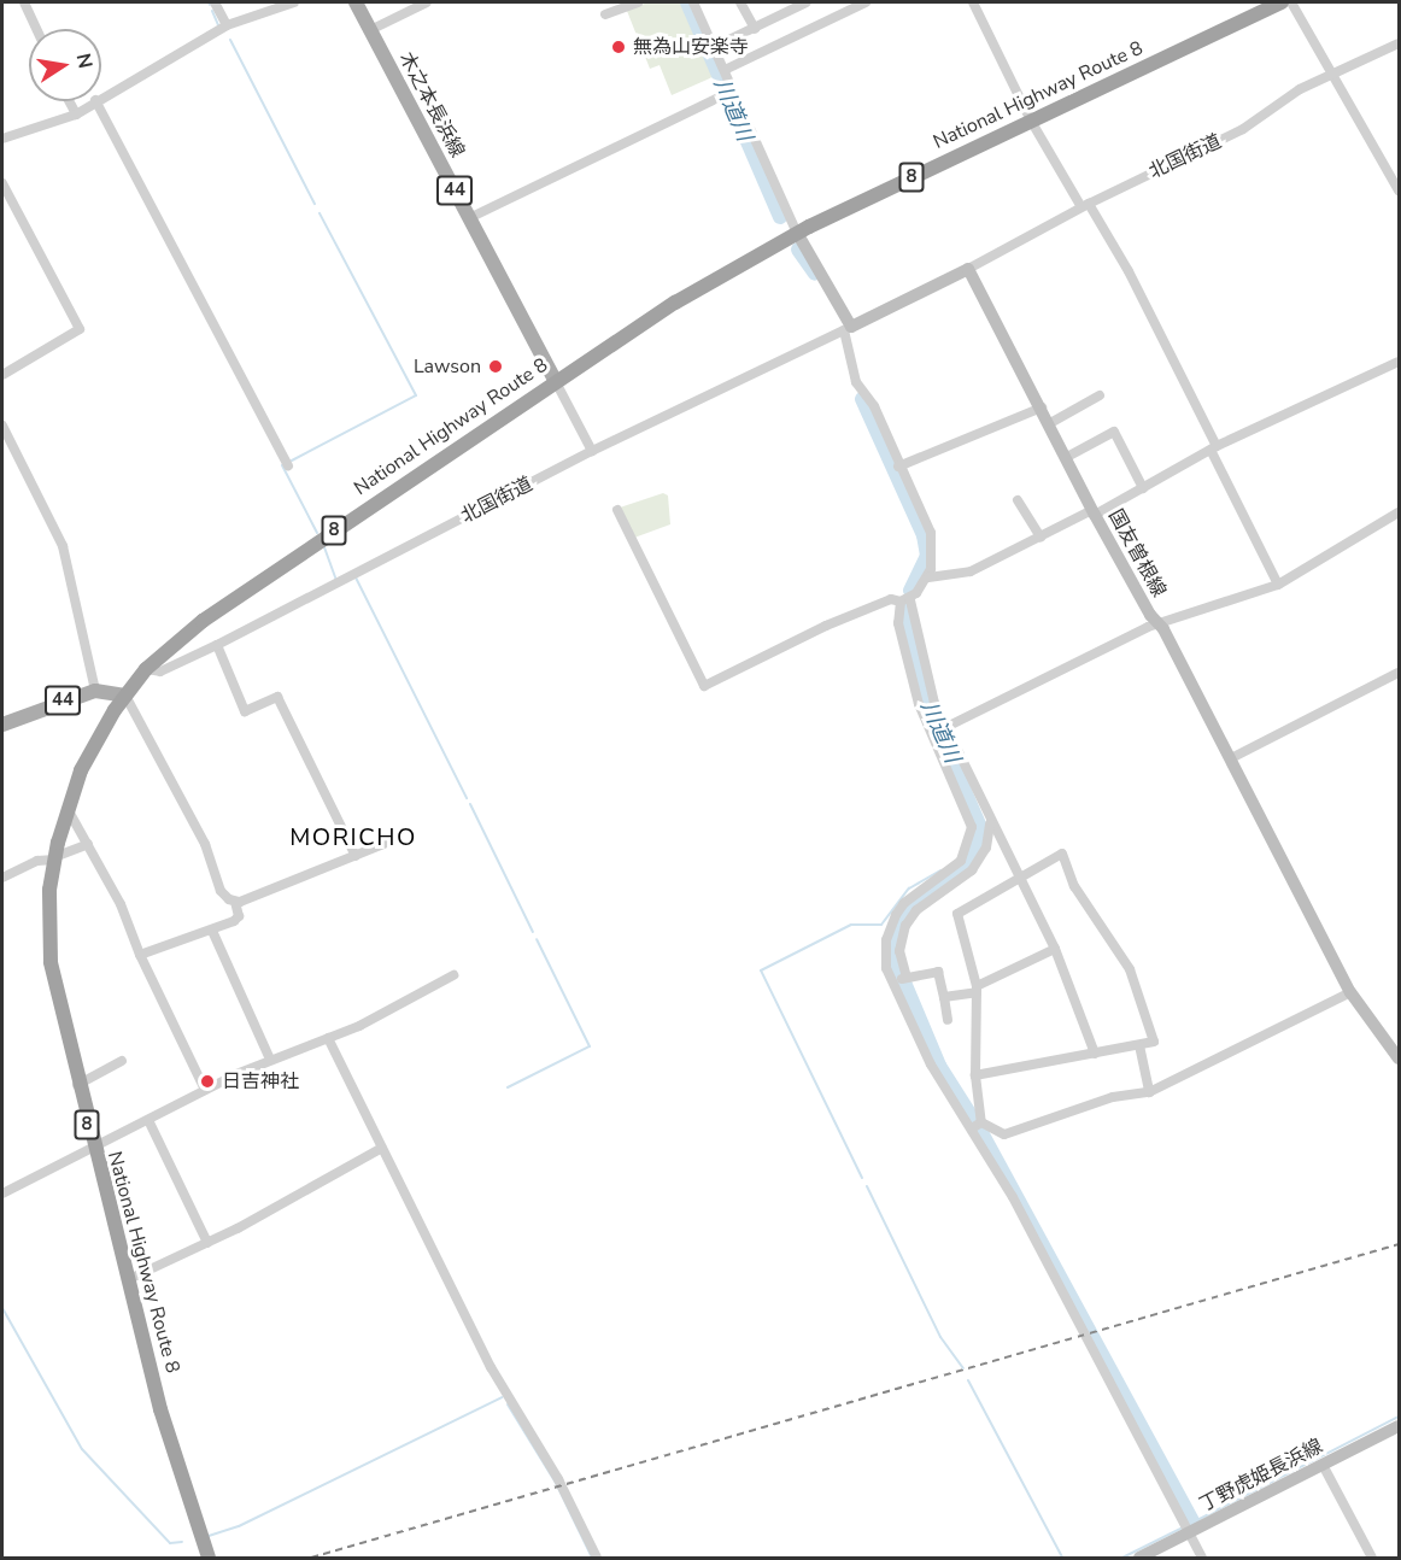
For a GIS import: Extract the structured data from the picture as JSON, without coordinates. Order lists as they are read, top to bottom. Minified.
{"streets":{"highway":["National Highway Route 8","8"],"main road":["木之本長浜線","44","国友曽根線","丁野虎姫長浜線"],"street":["北国街道"]},"crossings":[["National Highway Route 8","木之本長浜線"],["National Highway Route 8","北国街道"],["National Highway Route 8","44"],["北国街道","国友曽根線"]],"districts":["MORICHO"],"water":["川道川"],"places":["無為山安楽寺","Lawson","日吉神社"],"north":"right"}
